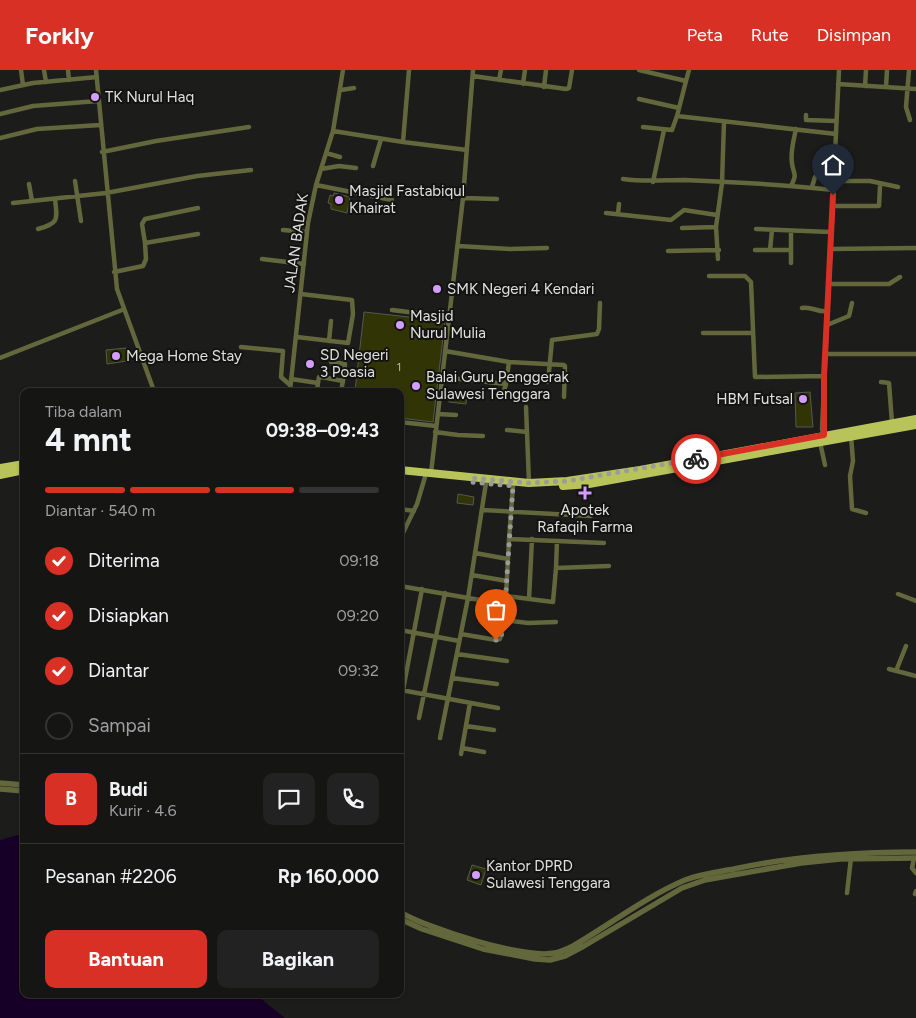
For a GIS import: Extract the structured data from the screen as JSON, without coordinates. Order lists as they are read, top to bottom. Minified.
{"streets":{"street":["JALAN BADAK"]},"places":{"other":["TK Nurul Haq","Masjid Fastabiqul Khairat","SMK Negeri 4 Kendari","Masjid Nurul Mulia","Mega Home Stay","SD Negeri 3 Poasia","Balai Guru Penggerak Sulawesi Tenggara","HBM Futsal","Kantor DPRD Sulawesi Tenggara"],"health":["Apotek Rafaqih Farma"]},"house_numbers":["1"],"page":{"header":"Forkly","nav":["Peta","Rute","Disimpan"],"heading":["4 mnt","Tiba dalam","09:38–09:43"],"panel":["Budi","Kurir · 4.6","Pesanan #2206","Rp 160,000"],"bar":"Diantar · 540 m","list":[["Diterima","09:18"],["Disiapkan","09:20"],["Diantar","09:32"],"Sampai"],"round":"B","buttons":["Bantuan","Bagikan"]}}
